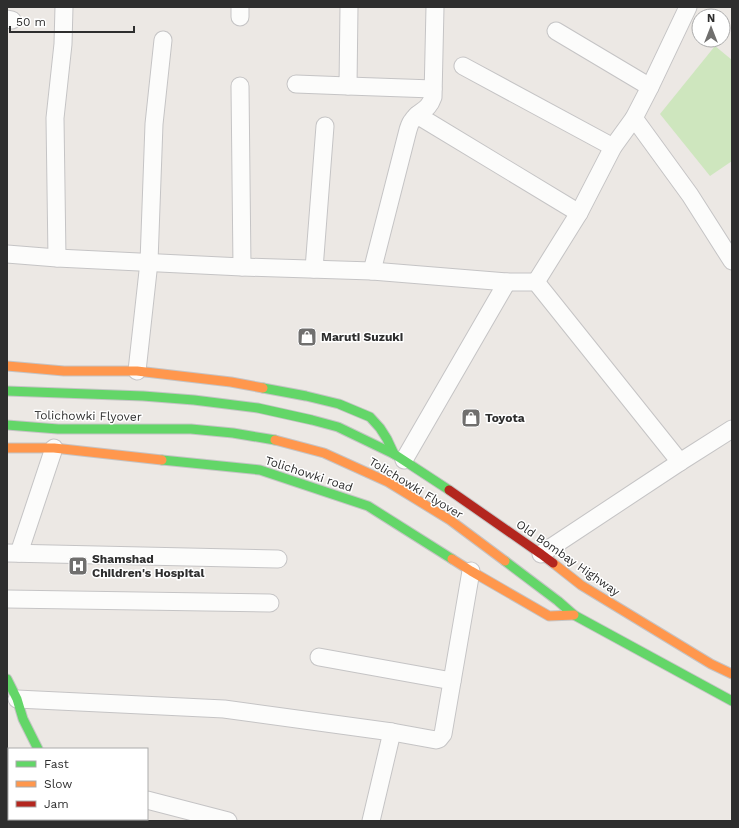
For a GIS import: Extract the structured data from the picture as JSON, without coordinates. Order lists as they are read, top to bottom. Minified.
{"streets":{"main road":["Tolichowki Flyover","Tolichowki road","Old Bombay Highway"]},"crossings":[["Tolichowki Flyover","Tolichowki road"],["Tolichowki Flyover","Old Bombay Highway"]],"places":{"shop":["Maruti Suzuki","Toyota"],"hospital":["Shamshad Children's Hospital"]},"legend":["Fast","Slow","Jam"],"scale_bar":"50 m","north":"top"}
